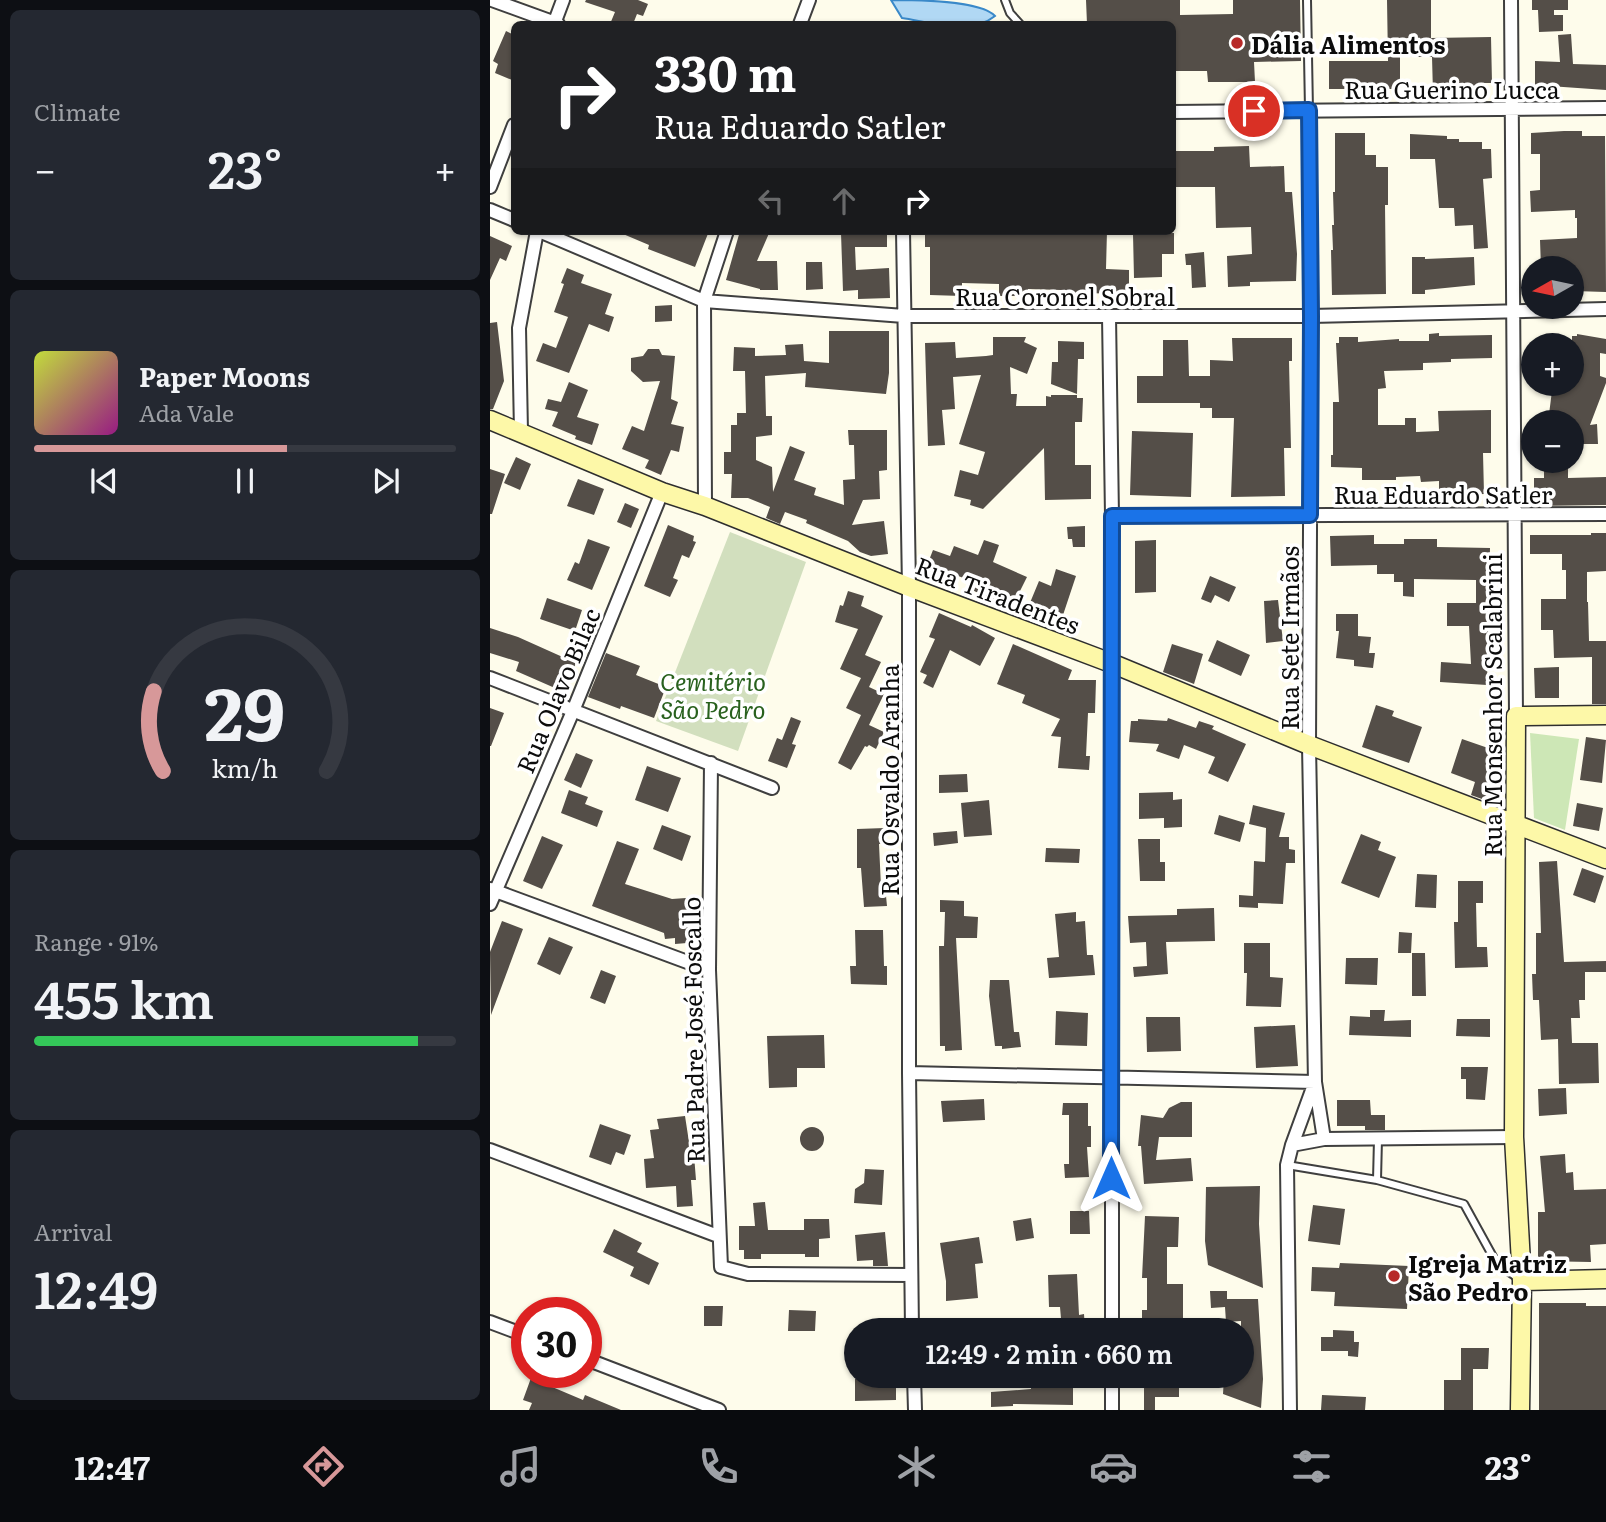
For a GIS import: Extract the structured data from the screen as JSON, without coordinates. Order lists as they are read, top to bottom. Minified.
{"streets":{"street":["Rua Guerino Lucca","Rua Coronel Sobral","Rua Eduardo Satler","Rua Tiradentes","Rua Sete Irmãos","Rua Olavo Bilac","Rua Monsenhor Scalabrini","Rua Osvaldo Aranha","Rua Padre José Foscallo"]},"crossings":[["Rua Guerino Lucca","Rua Sete Irmãos"],["Rua Guerino Lucca","Rua Monsenhor Scalabrini"],["Rua Coronel Sobral","Rua Sete Irmãos"],["Rua Coronel Sobral","Rua Monsenhor Scalabrini"],["Rua Coronel Sobral","Rua Osvaldo Aranha"],["Rua Eduardo Satler","Rua Sete Irmãos"],["Rua Eduardo Satler","Rua Monsenhor Scalabrini"],["Rua Tiradentes","Rua Sete Irmãos"],["Rua Tiradentes","Rua Olavo Bilac"],["Rua Tiradentes","Rua Monsenhor Scalabrini"],["Rua Tiradentes","Rua Osvaldo Aranha"],["Rua Osvaldo Aranha","Rua Padre José Foscallo"]],"parks":["Cemitério São Pedro"],"places":["Dália Alimentos","Igreja Matriz São Pedro"],"north":"left","page":{"tile":["Climate",["Range · 91%","455 km"],["Arrival","12:49"]],"turn":["330 m","Rua Eduardo Satler"],"heat":["−","23°","+"],"map_buttons":["+","−"],"song":["Paper Moons","Ada Vale"],"limit":"30","trip":"12:49 · 2 min · 660 m","tabs":["12:47","23°"],"gauge":["29","km/h"]}}
